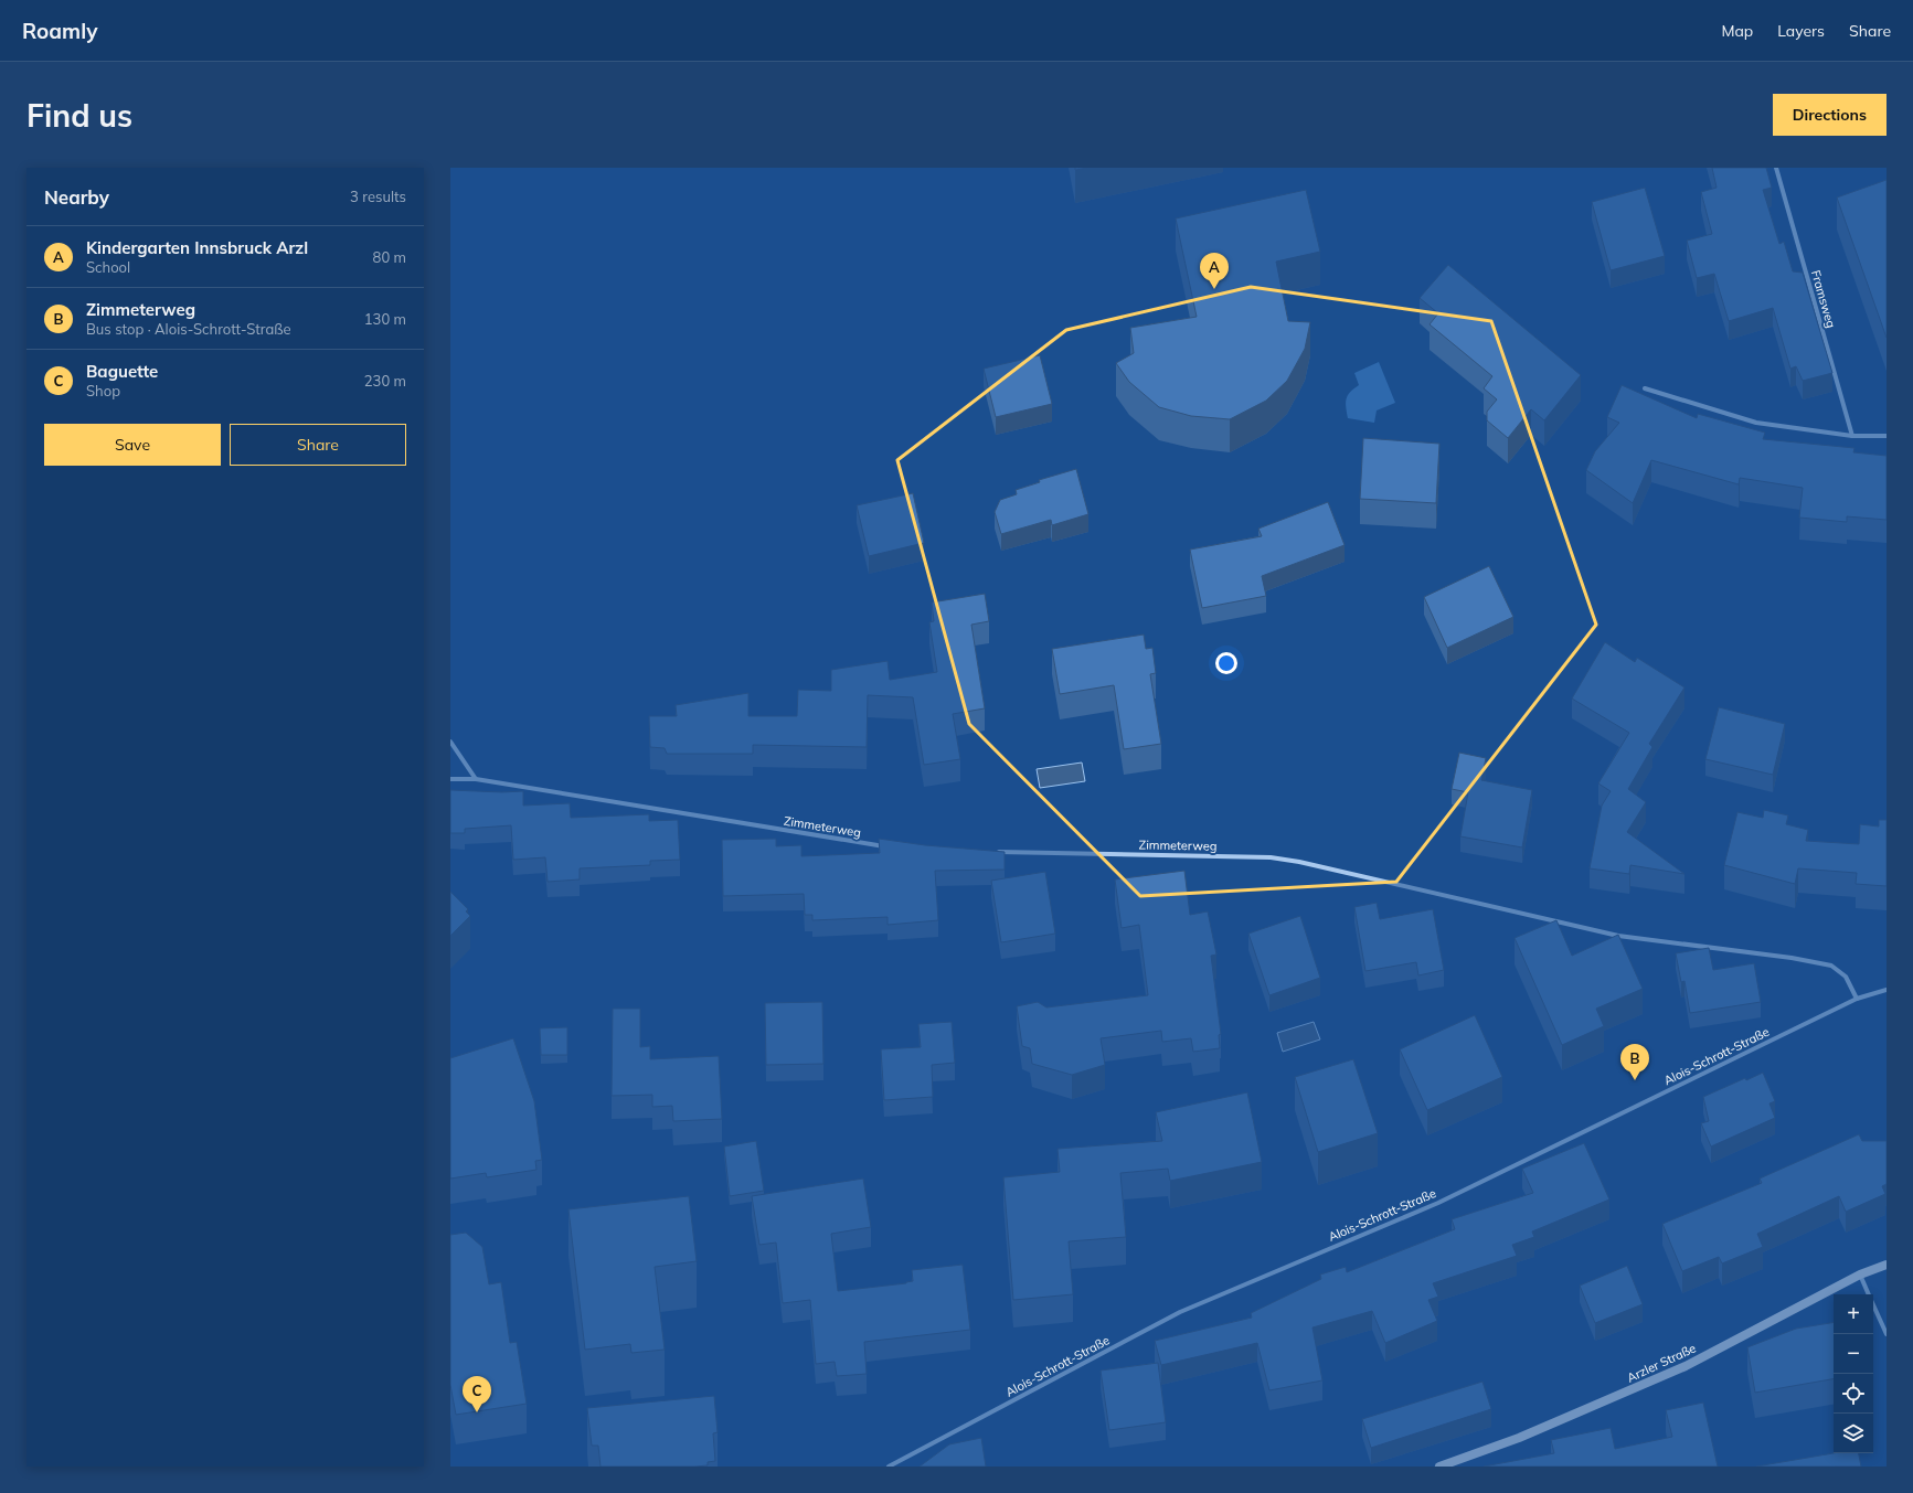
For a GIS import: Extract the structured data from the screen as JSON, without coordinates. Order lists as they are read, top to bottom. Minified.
{"streets":{"main road":["Arzler Straße"],"street":["Framsweg","Zimmeterweg","Alois-Schrott-Straße"]},"crossings":[["Zimmeterweg","Alois-Schrott-Straße"]],"page":{"header":"Roamly","nav":["Map","Layers","Share"],"buttons":["Directions",["Save","Share"]],"title":"Find us","heading":["Nearby","3 results"],"list":[{"mark":"A","name":"Kindergarten Innsbruck Arzl","note":"School","value":"80 m"},{"mark":"B","name":"Zimmeterweg","note":"Bus stop · Alois-Schrott-Straße","value":"130 m"},{"mark":"C","name":"Baguette","note":"Shop","value":"230 m"}],"pins":["A","B","C"],"map_buttons":["+","−"]}}
